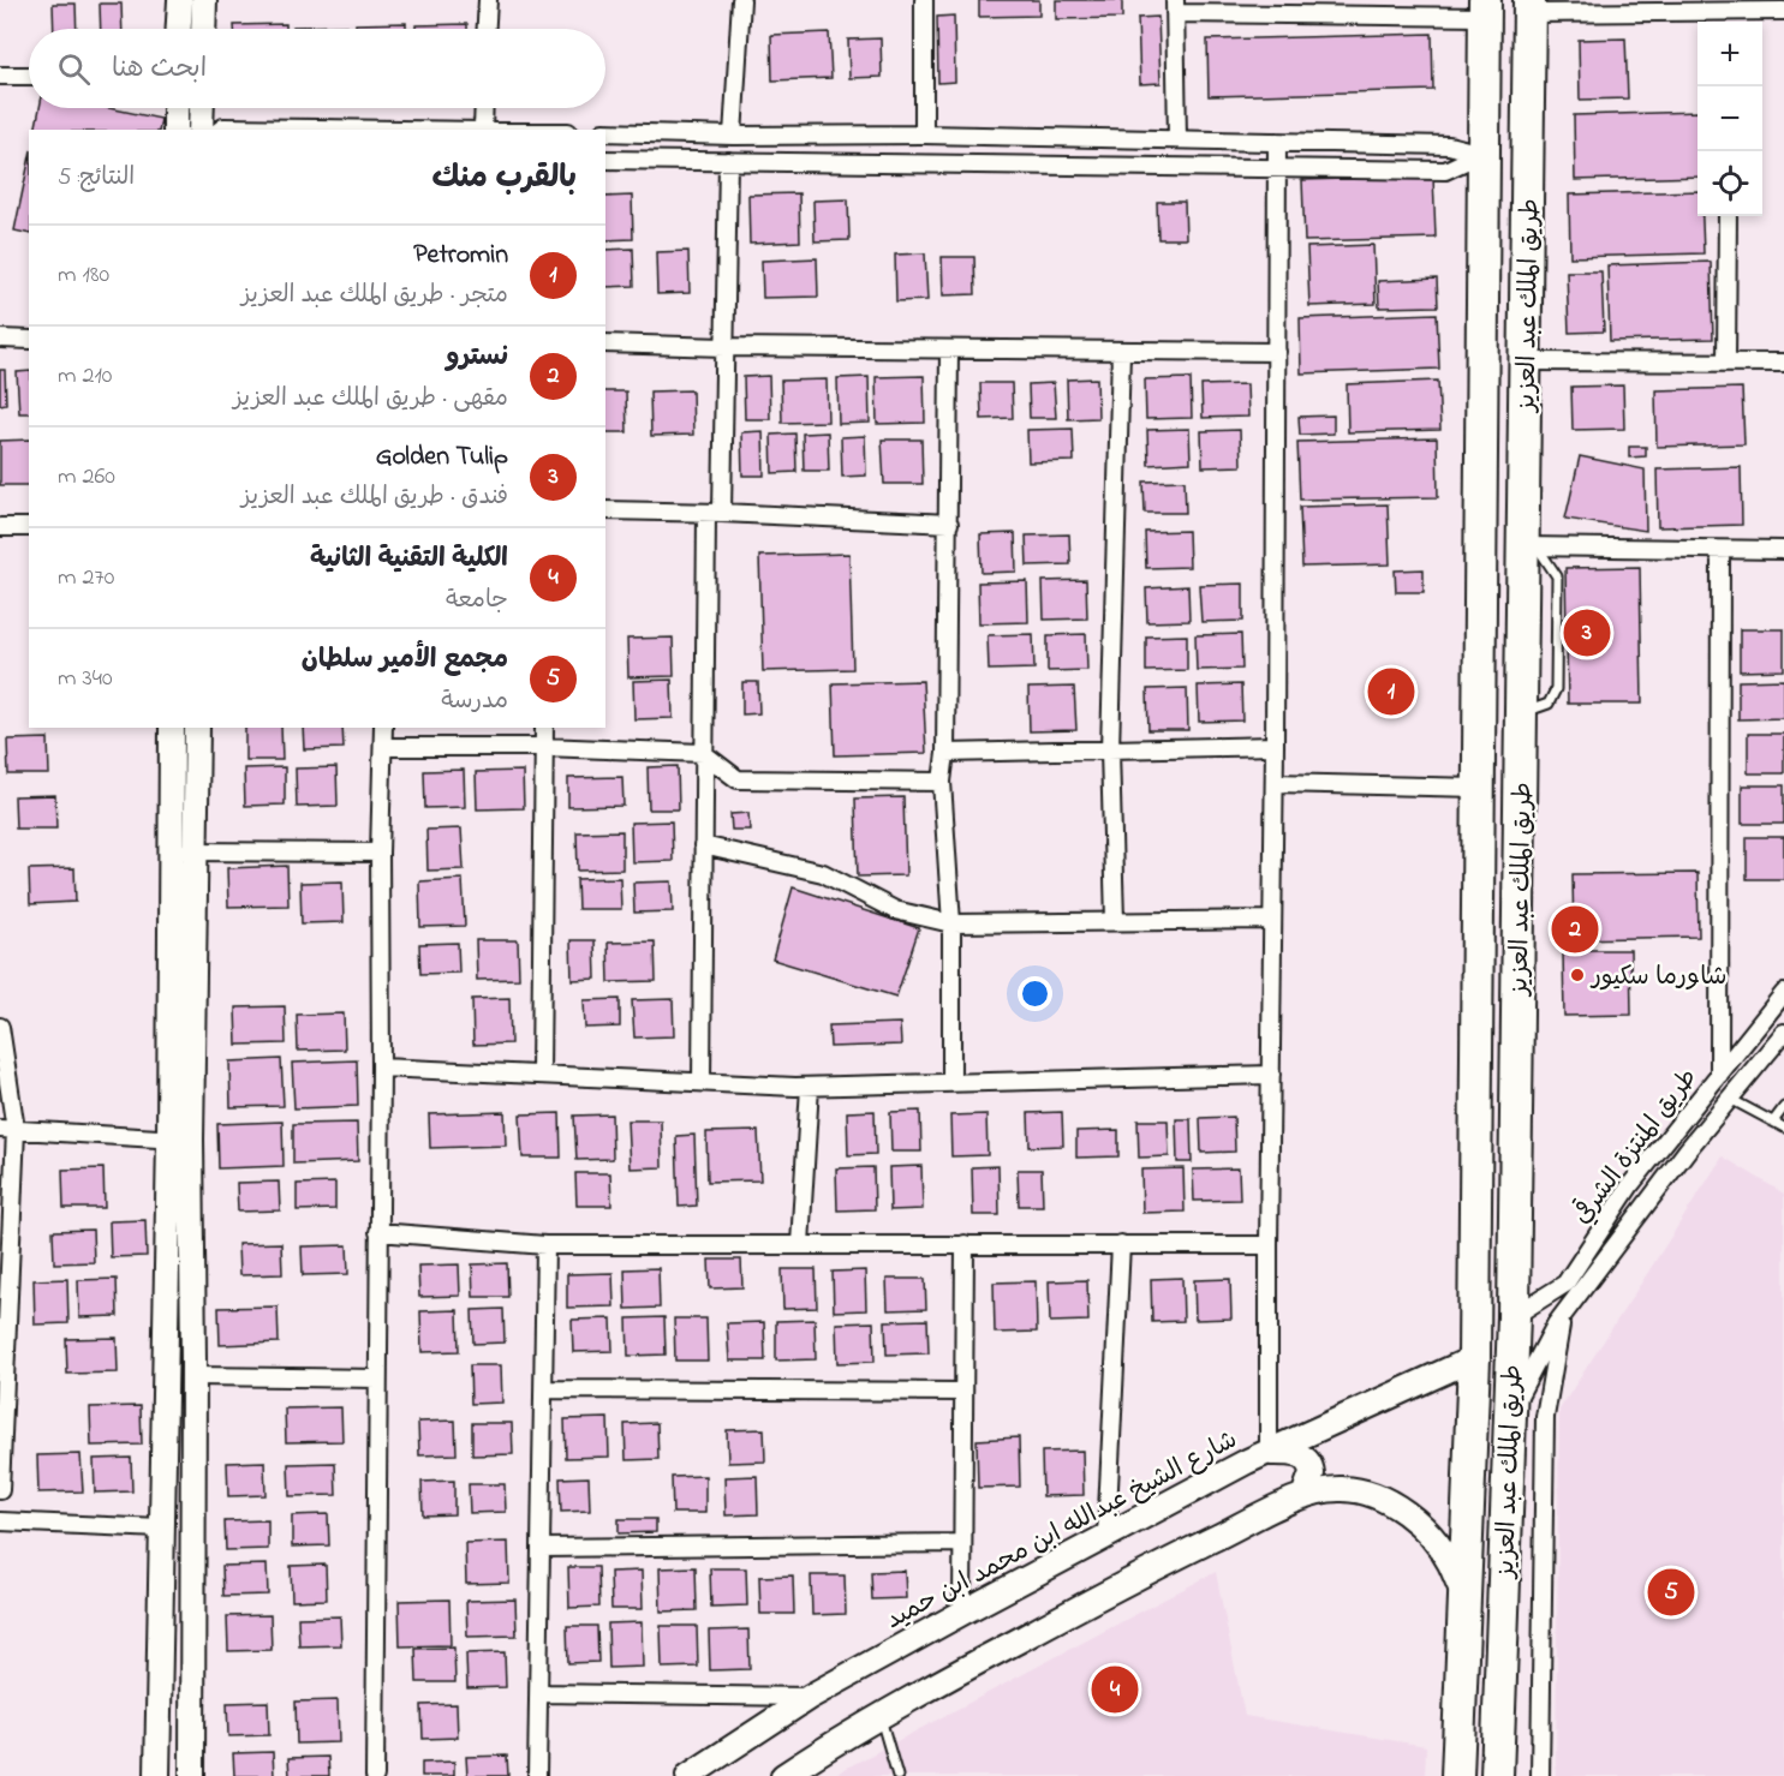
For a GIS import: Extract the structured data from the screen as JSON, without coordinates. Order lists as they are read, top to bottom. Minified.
{"streets":{"highway":["طريق الملك عبد العزيز"],"street":["طريق المنتزة الشرقي","شارع الشيخ عبدالله ابن محمد ابن حميد"]},"crossings":[["طريق الملك عبد العزيز","طريق المنتزة الشرقي"],["طريق الملك عبد العزيز","شارع الشيخ عبدالله ابن محمد ابن حميد"]],"places":["شاورما سكيور"],"page":{"map_buttons":["+","−"],"search":"ابحث هنا","heading":["بالقرب منك","النتائج: 5"],"list":[{"mark":"1","name":"Petromin","note":"متجر · طريق الملك عبد العزيز","value":"180 m"},{"mark":"2","name":"نسترو","note":"مقهى · طريق الملك عبد العزيز","value":"210 m"},{"mark":"3","name":"Golden Tulip","note":"فندق · طريق الملك عبد العزيز","value":"260 m"},{"mark":"4","name":"الكلية التقنية الثانية","note":"جامعة","value":"270 m"},{"mark":"5","name":"مجمع الأمير سلطان","note":"مدرسة","value":"340 m"}],"pins":["3","1","2","5","4"]}}
